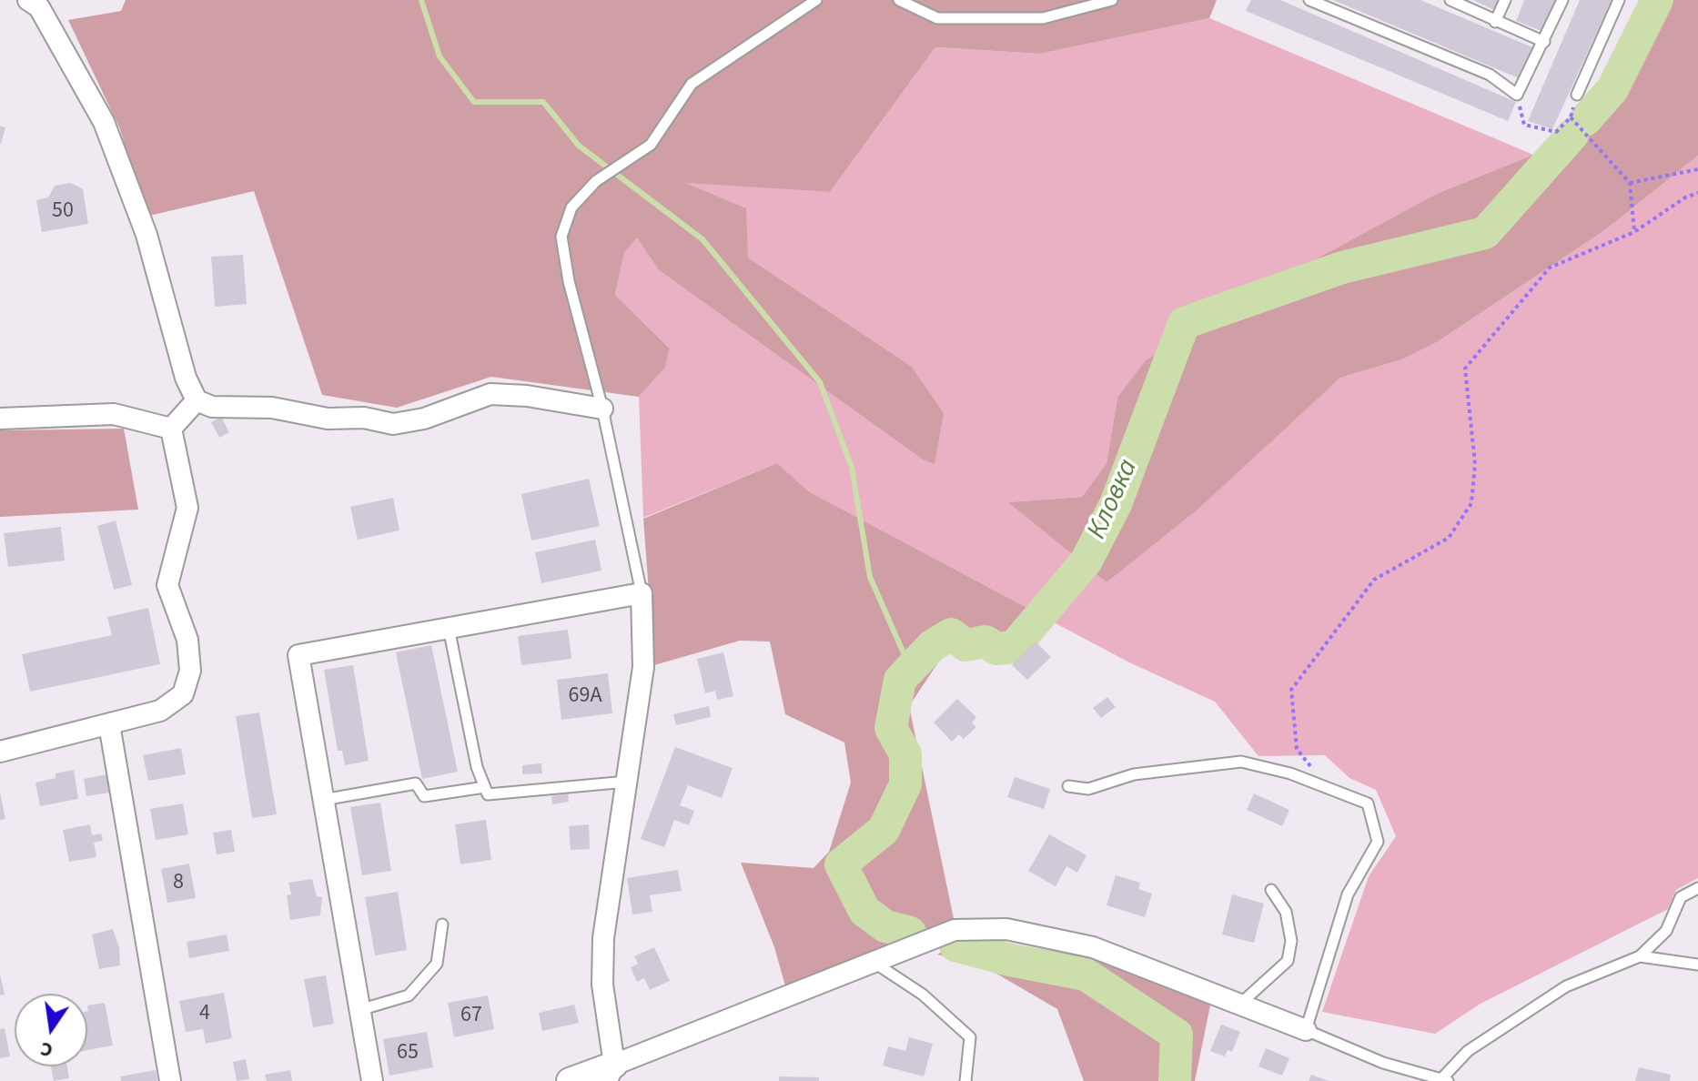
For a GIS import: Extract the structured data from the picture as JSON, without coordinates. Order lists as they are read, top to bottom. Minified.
{"water":["Кловка"],"house_numbers":["50","69А","8","4","67","65"],"north":"bottom"}
